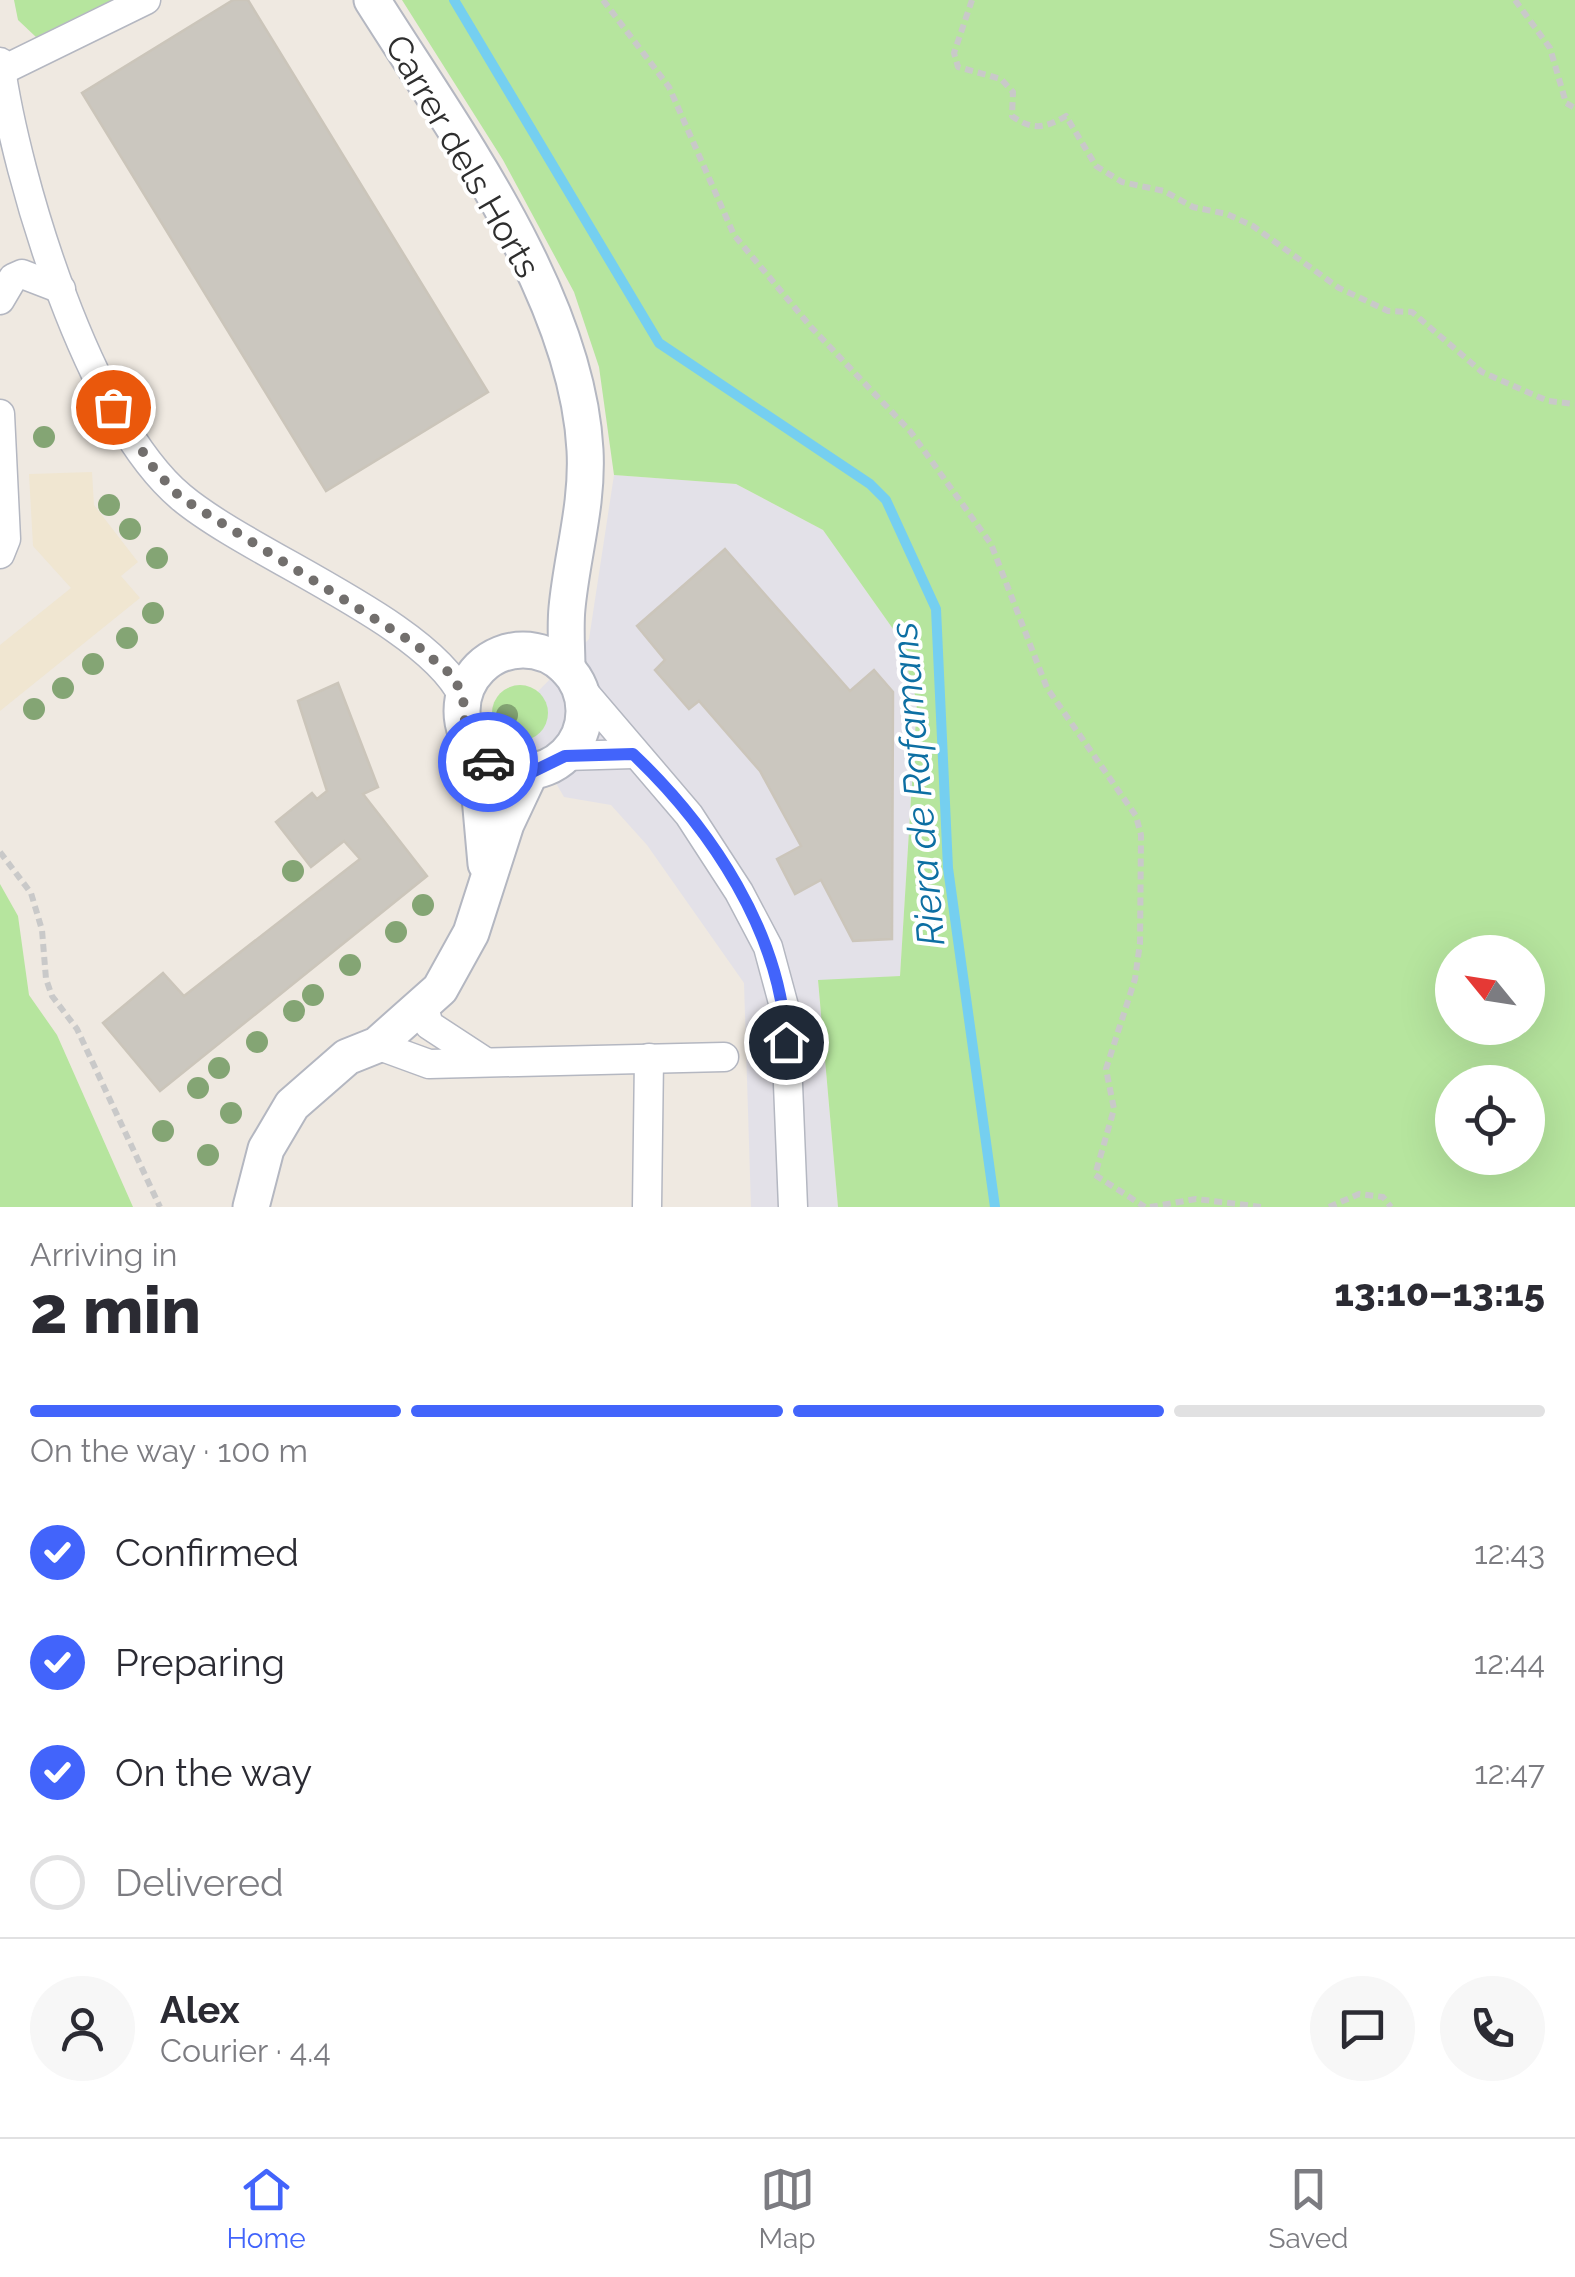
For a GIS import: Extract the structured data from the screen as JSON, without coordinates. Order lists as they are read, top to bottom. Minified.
{"streets":{"street":["Carrer dels Horts"]},"water":["Riera de Rafamans"],"north":"top left","page":{"heading":["2 min","Arriving in","13:10–13:15"],"panel":["Alex","Courier · 4.4"],"bar":"On the way · 100 m","list":[["Confirmed","12:43"],["Preparing","12:44"],["On the way","12:47"],"Delivered"],"tabs":["Home","Map","Saved"]}}
